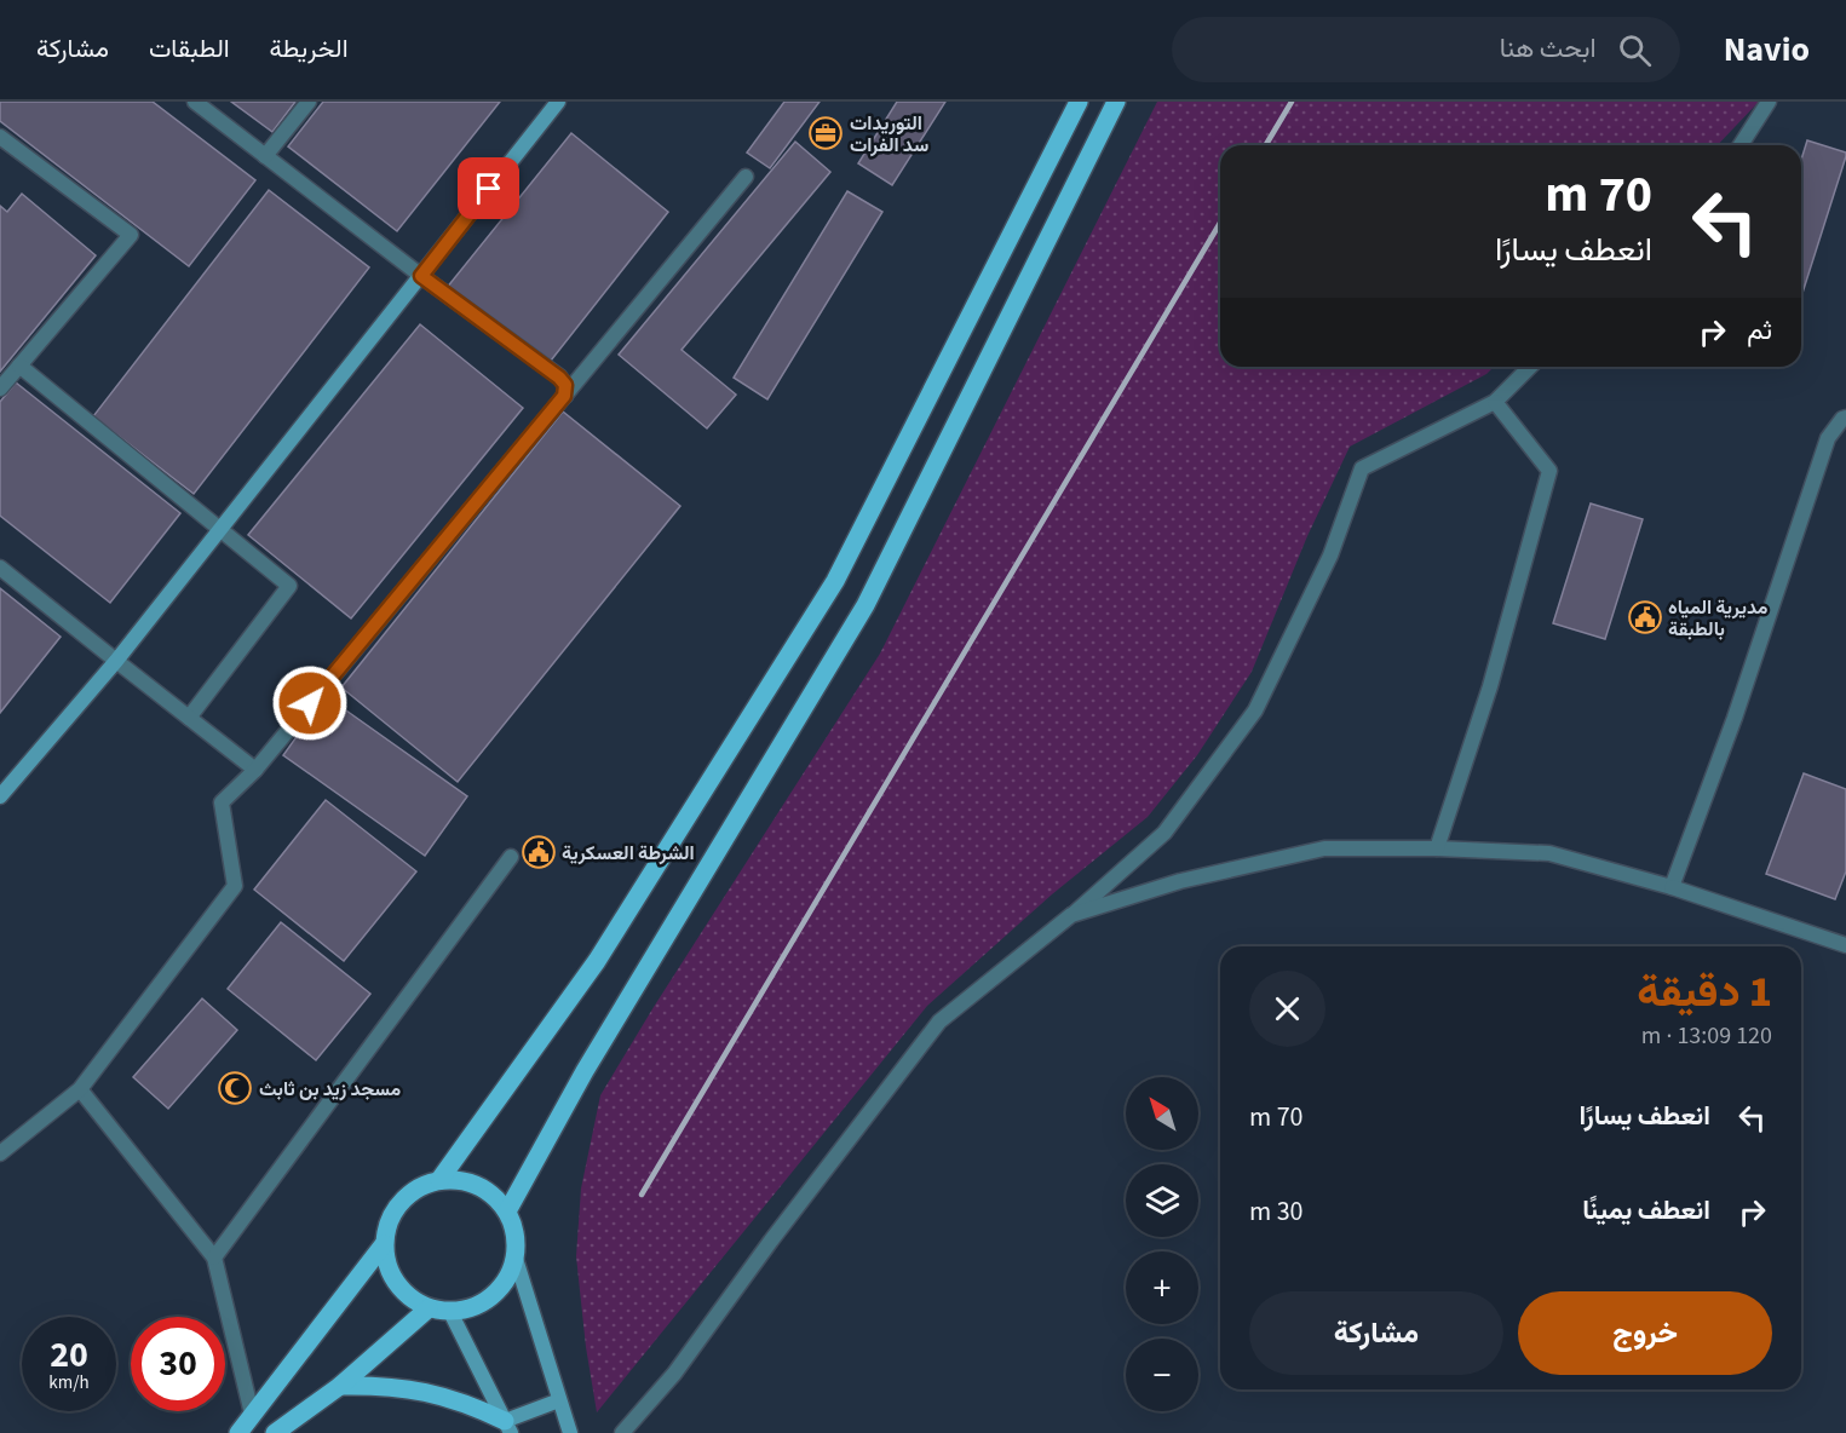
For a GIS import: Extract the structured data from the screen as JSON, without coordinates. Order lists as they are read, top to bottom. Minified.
{"places":{"office":["التوريدات سد الفرات"],"public building":["مديرية المياه بالطبقة","الشرطة العسكرية"],"mosque":["مسجد زيد بن ثابث"]},"north":"top left","page":{"header":"Navio","search":"ابحث هنا","nav":["الخريطة","الطبقات","مشاركة"],"turn":["70 m","انعطف يسارًا"],"then":"ثم","heading":["1 دقيقة","120 m · 13:09"],"list":[{"name":"انعطف يسارًا","value":"70 m"},{"name":"انعطف يمينًا","value":"30 m"}],"map_buttons":["+","−"],"buttons":["خروج","مشاركة"],"speed":"20 km/h","limit":"30"}}
